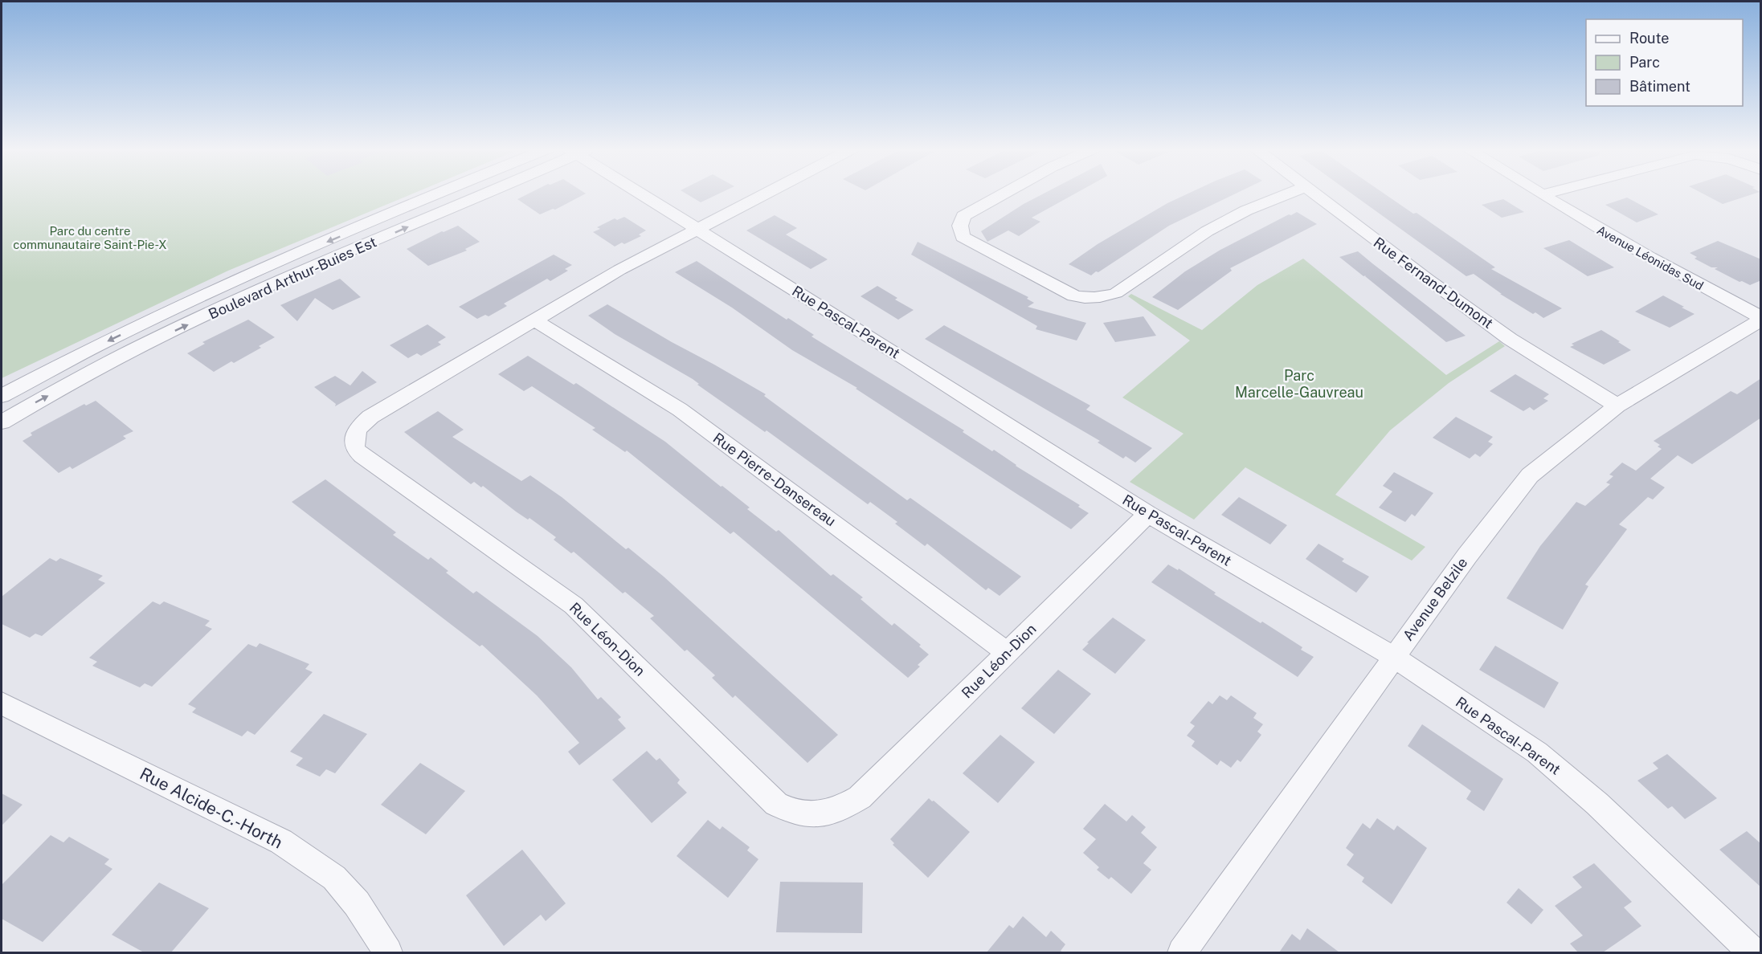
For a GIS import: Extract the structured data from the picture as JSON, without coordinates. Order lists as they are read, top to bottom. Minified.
{"streets":{"street":["Avenue Léonidas Sud","Boulevard Arthur-Buies Est","Rue Fernand-Dumont","Rue Pascal-Parent","Rue Pierre-Dansereau","Avenue Belzile","Rue Léon-Dion","Rue Alcide-C.-Horth"]},"crossings":[["Avenue Léonidas Sud","Avenue Belzile"],["Rue Fernand-Dumont","Avenue Belzile"],["Rue Pascal-Parent","Avenue Belzile"],["Rue Pascal-Parent","Rue Léon-Dion"],["Rue Pierre-Dansereau","Rue Léon-Dion"]],"parks":["Parc du centre communautaire Saint-Pie-X","Parc Marcelle-Gauvreau"],"legend":["Route","Parc","Bâtiment"]}
